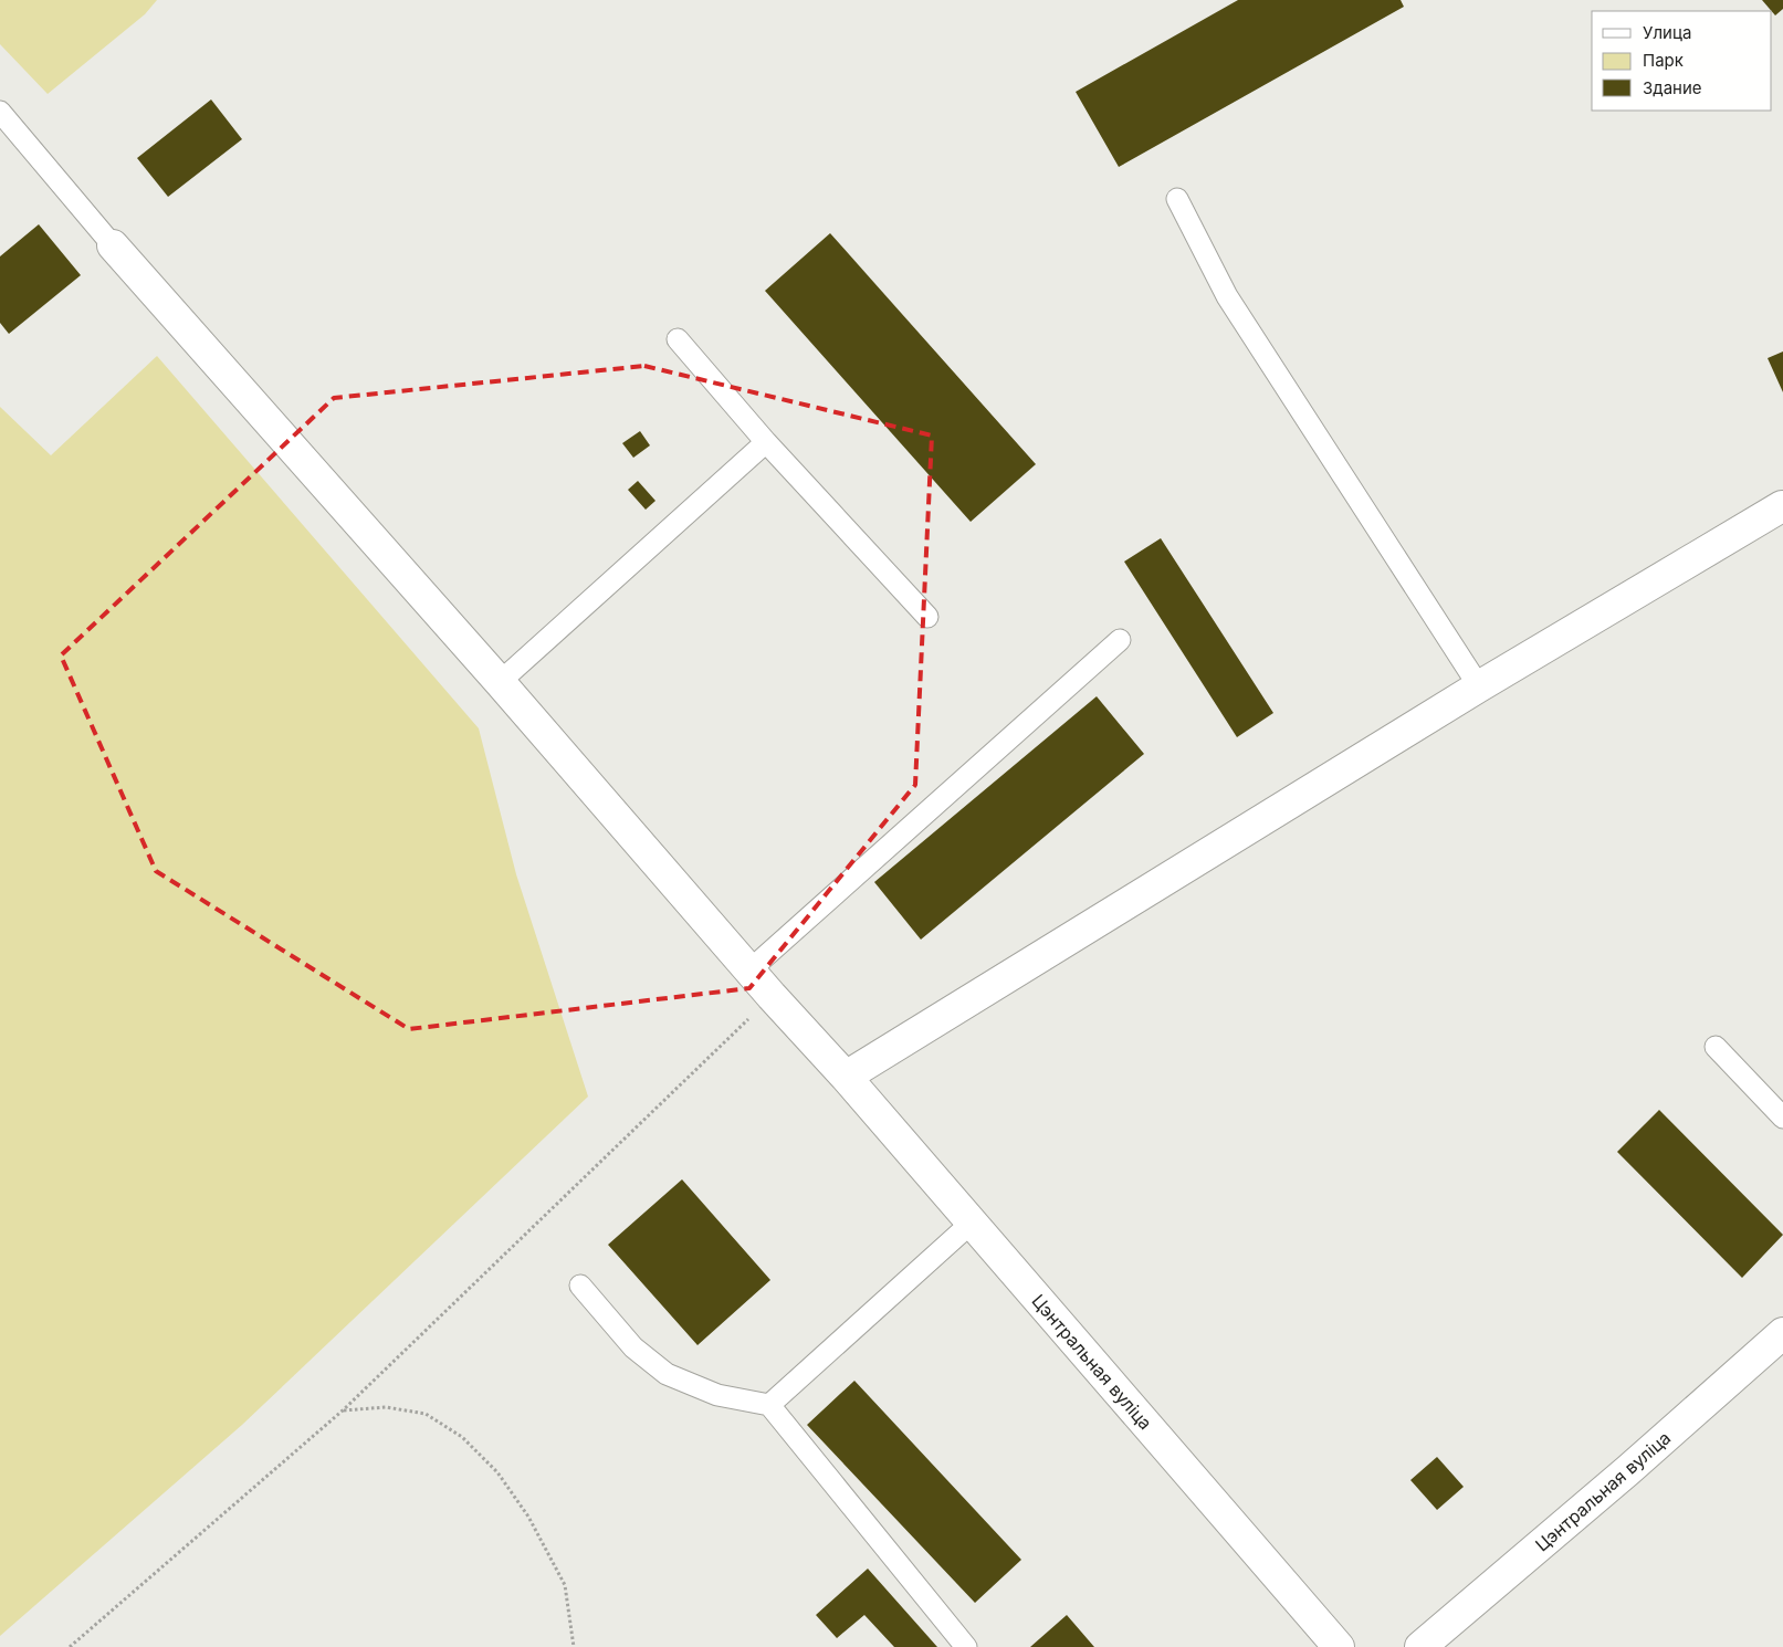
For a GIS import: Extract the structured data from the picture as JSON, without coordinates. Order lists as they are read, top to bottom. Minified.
{"streets":{"street":["Цэнтральная вуліца"]},"legend":["Улица","Парк","Здание"]}
